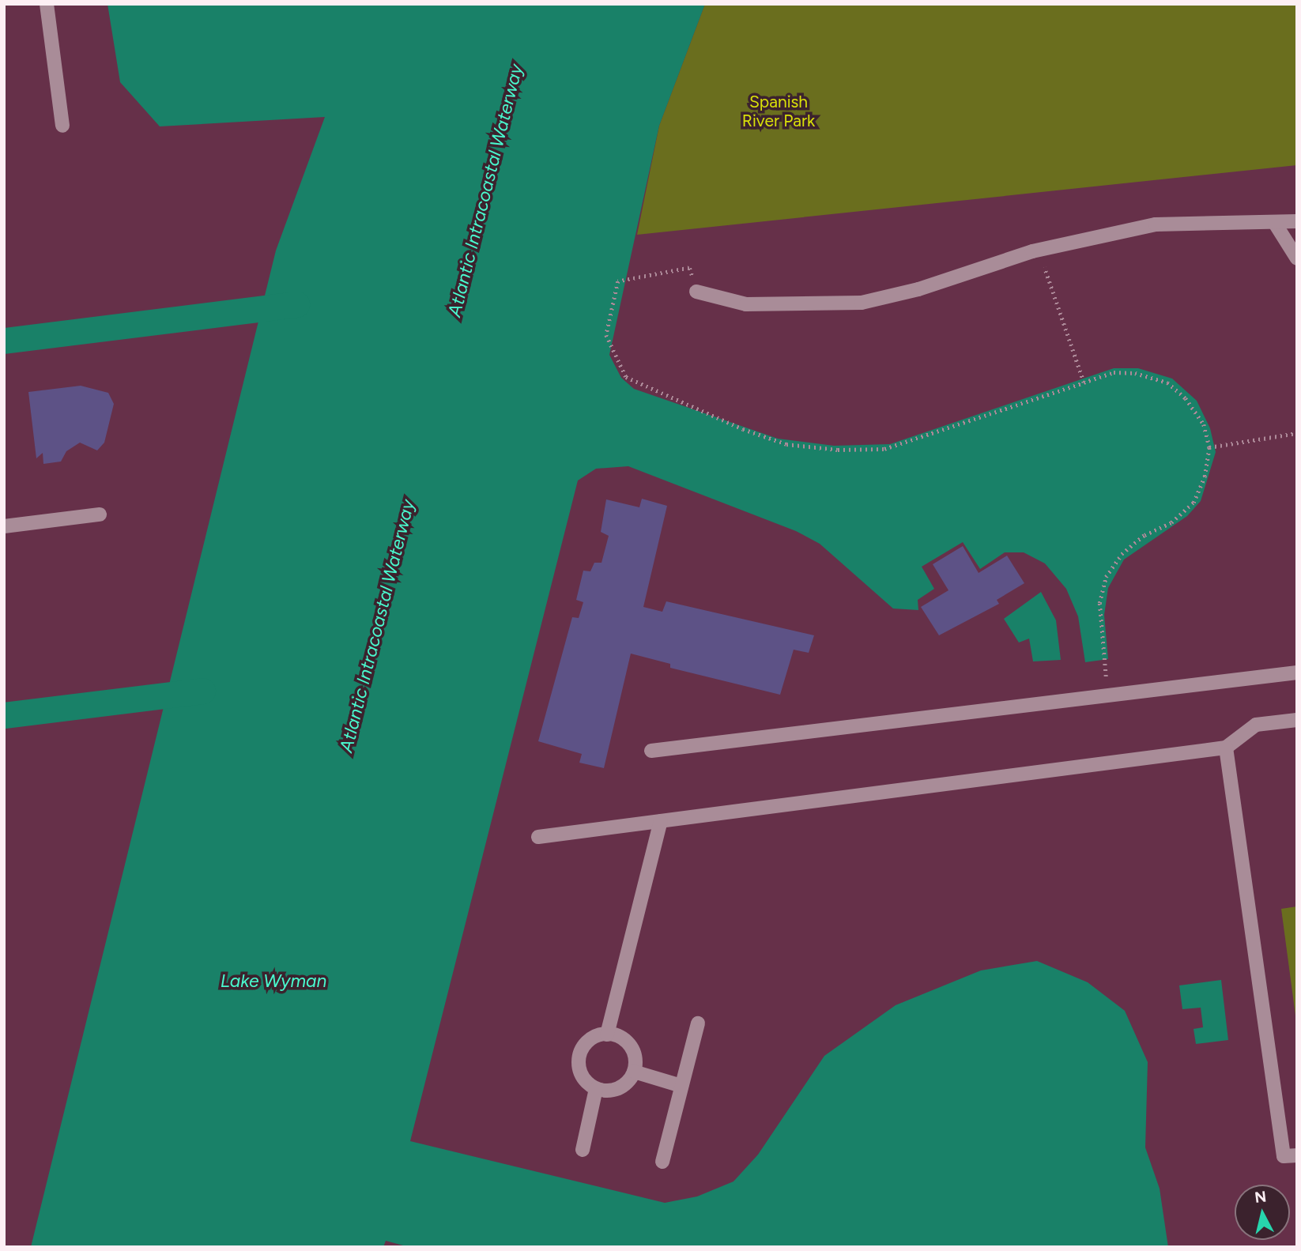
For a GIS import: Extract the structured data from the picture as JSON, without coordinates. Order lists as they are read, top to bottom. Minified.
{"water":["Atlantic Intracoastal Waterway","Lake Wyman"],"parks":["Spanish River Park"],"north":"top"}
